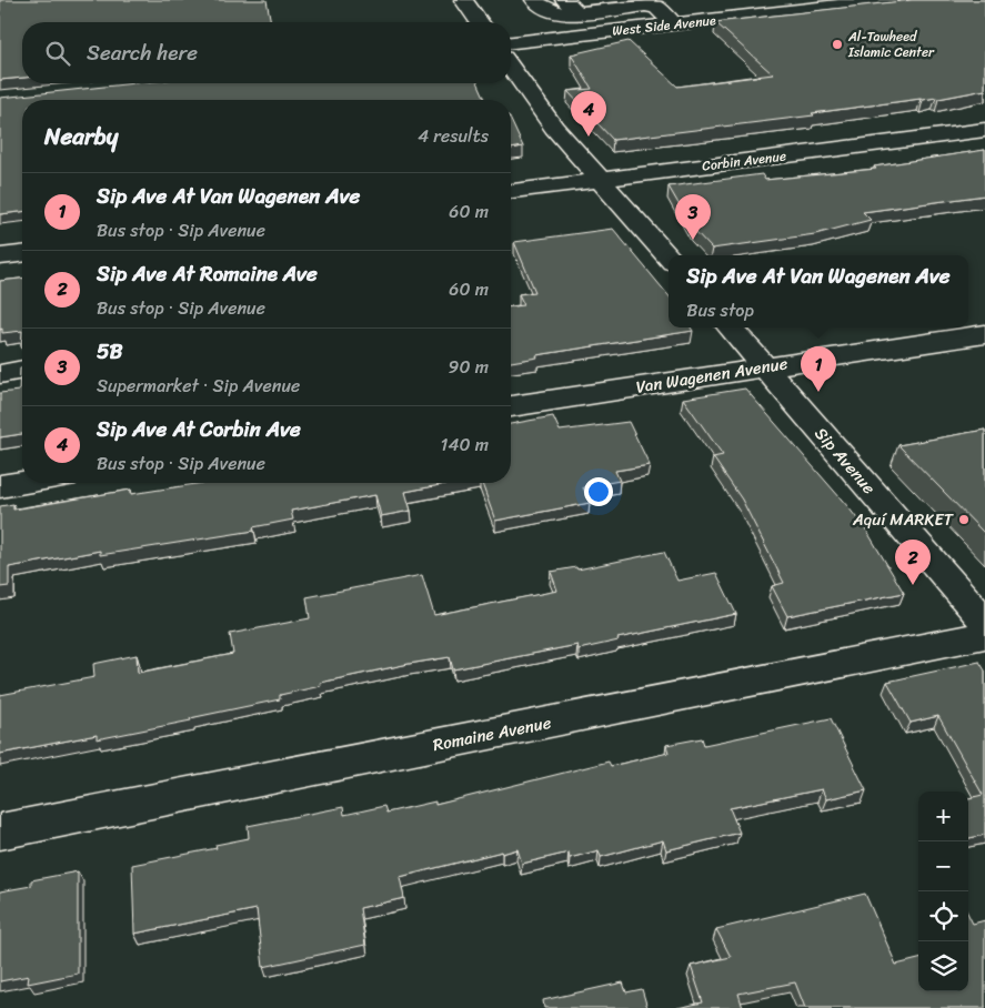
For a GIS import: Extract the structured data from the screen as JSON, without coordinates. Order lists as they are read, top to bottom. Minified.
{"streets":{"street":["West Side Avenue","Corbin Avenue","Van Wagenen Avenue","Sip Avenue","Romaine Avenue"]},"crossings":[["Van Wagenen Avenue","Sip Avenue"]],"places":["Al-Tawheed Islamic Center","Aquí MARKET"],"page":{"search":"Search here","pins":["4","3","1","2"],"heading":["Nearby","4 results"],"list":[{"mark":"1","name":"Sip Ave At Van Wagenen Ave","note":"Bus stop · Sip Avenue","value":"60 m"},{"mark":"2","name":"Sip Ave At Romaine Ave","note":"Bus stop · Sip Avenue","value":"60 m"},{"mark":"3","name":"5B","note":"Supermarket · Sip Avenue","value":"90 m"},{"mark":"4","name":"Sip Ave At Corbin Ave","note":"Bus stop · Sip Avenue","value":"140 m"}],"popup":["Sip Ave At Van Wagenen Ave","Bus stop"],"map_buttons":["+","−"]}}
